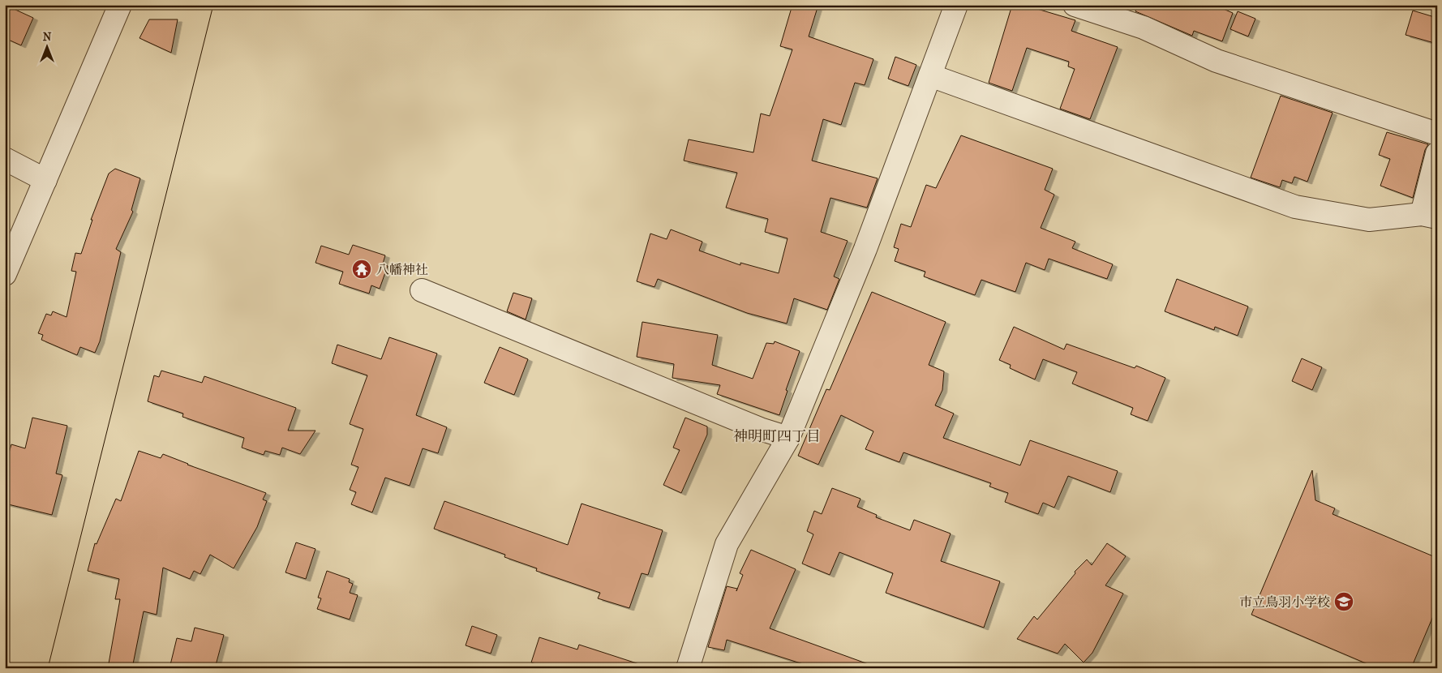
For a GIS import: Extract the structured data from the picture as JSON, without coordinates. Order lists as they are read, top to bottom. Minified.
{"districts":["神明町四丁目"],"places":{"temple":["八幡神社"],"school or university":["市立鳥羽小学校"]},"north":"top"}
